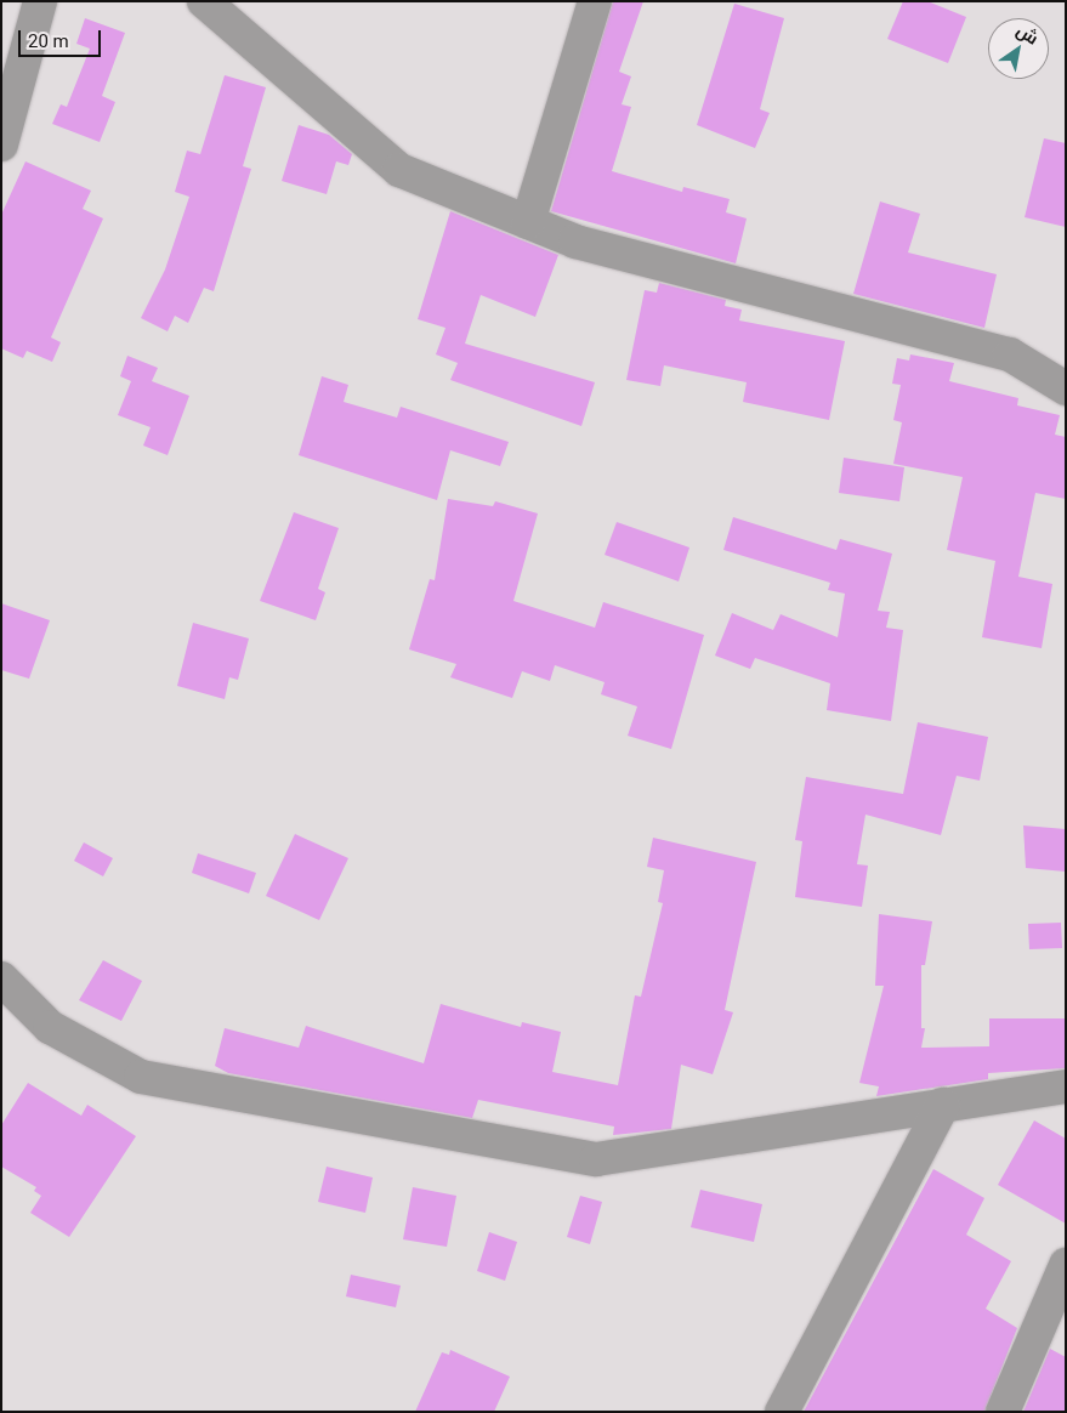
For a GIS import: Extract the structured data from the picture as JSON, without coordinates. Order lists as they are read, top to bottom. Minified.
{"scale_bar":"20 m","north":"top right"}
